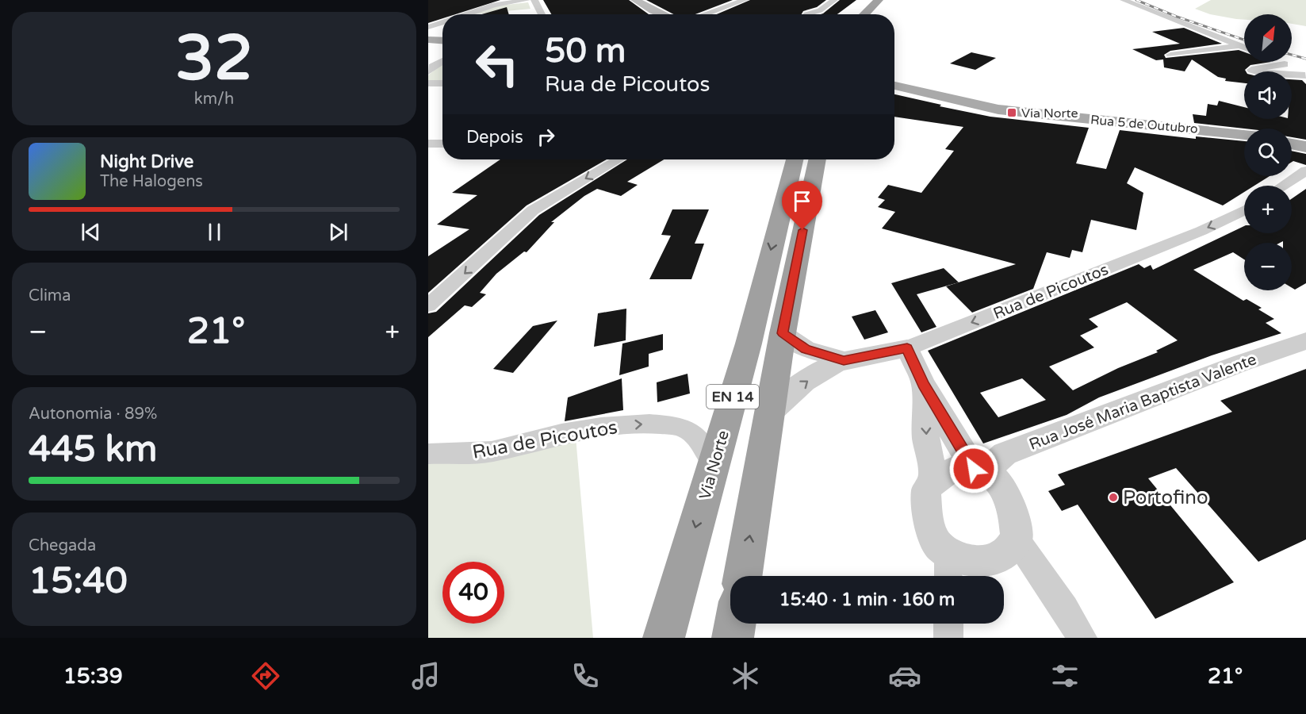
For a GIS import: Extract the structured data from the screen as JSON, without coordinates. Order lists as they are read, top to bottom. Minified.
{"streets":{"highway":["EN 14","Via Norte"],"main road":["Rua 5 de Outubro"],"street":["Rua de Picoutos","Rua José Maria Baptista Valente"]},"crossings":[["Rua de Picoutos","EN 14"],["Rua de Picoutos","Via Norte"]],"places":{"transit":["Via Norte"],"other":["Portofino"]},"north":"top right","page":{"tile":[["32","km/h"],"Clima",["Autonomia · 89%","445 km"],["Chegada","15:40"]],"map_buttons":["+","−"],"turn":["50 m","Rua de Picoutos"],"then":"Depois","song":["Night Drive","The Halogens"],"heat":["−","21°","+"],"limit":"40","trip":"15:40 · 1 min · 160 m","tabs":["15:39","21°"]}}
